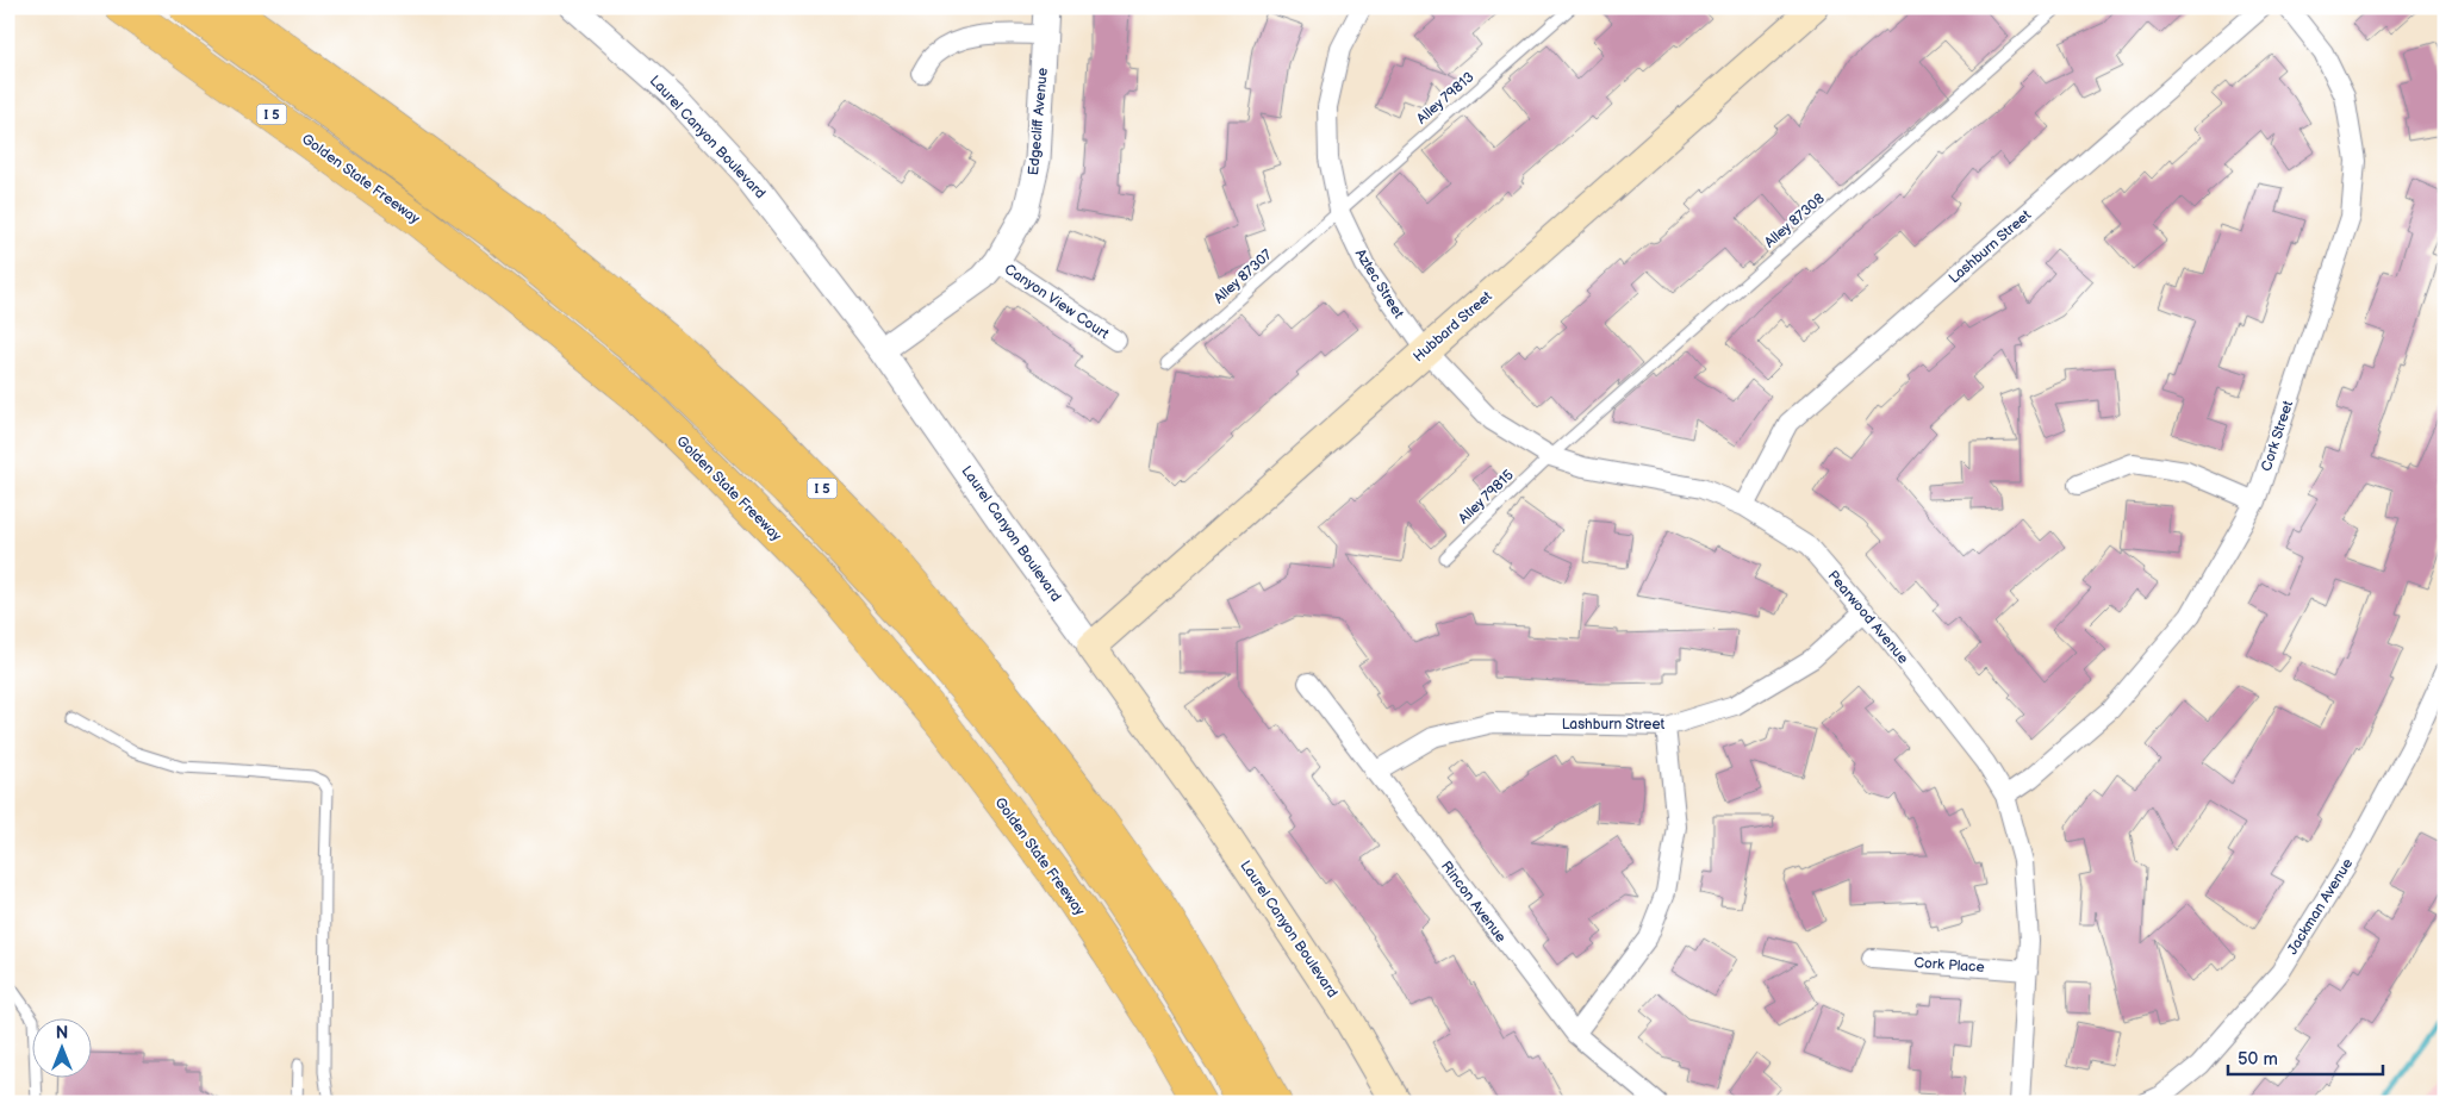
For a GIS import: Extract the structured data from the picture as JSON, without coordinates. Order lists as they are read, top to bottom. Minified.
{"streets":{"highway":["I 5","Golden State Freeway"],"main road":["Laurel Canyon Boulevard","Hubbard Street"],"street":["Edgecliff Avenue","Lashburn Street","Aztec Street","Canyon View Court","Cork Street","Pearwood Avenue","Rincon Avenue","Jackman Avenue","Cork Place"],"lane":["Alley 79813","Alley 87308","Alley 87307","Alley 79815"]},"crossings":[["Alley 79813","Alley 87307"],["Alley 79813","Aztec Street"],["Edgecliff Avenue","Laurel Canyon Boulevard"],["Edgecliff Avenue","Canyon View Court"],["Laurel Canyon Boulevard","Hubbard Street"],["Alley 87308","Alley 79815"],["Alley 87308","Pearwood Avenue"],["Lashburn Street","Pearwood Avenue"],["Lashburn Street","Rincon Avenue"],["Alley 87307","Aztec Street"],["Aztec Street","Hubbard Street"],["Aztec Street","Pearwood Avenue"],["Hubbard Street","Pearwood Avenue"],["Cork Street","Pearwood Avenue"],["Alley 79815","Pearwood Avenue"],["Pearwood Avenue","Cork Place"]],"scale_bar":"50 m","north":"top"}
